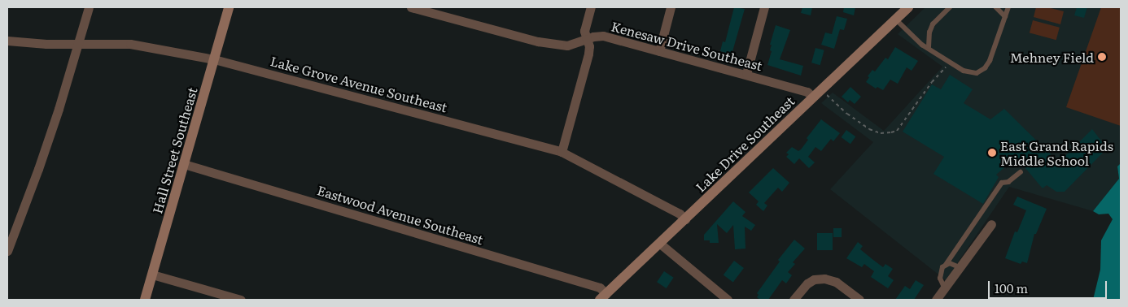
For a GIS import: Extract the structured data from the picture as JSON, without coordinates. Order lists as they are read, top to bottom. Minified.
{"streets":{"main road":["Lake Drive Southeast","Hall Street Southeast"],"street":["Kenesaw Drive Southeast","Lake Grove Avenue Southeast","Eastwood Avenue Southeast"]},"crossings":[["Kenesaw Drive Southeast","Lake Drive Southeast"],["Lake Grove Avenue Southeast","Lake Drive Southeast"],["Lake Grove Avenue Southeast","Hall Street Southeast"],["Lake Drive Southeast","Eastwood Avenue Southeast"],["Hall Street Southeast","Eastwood Avenue Southeast"]],"places":["Mehney Field","East Grand Rapids Middle School"],"scale_bar":"100 m"}
